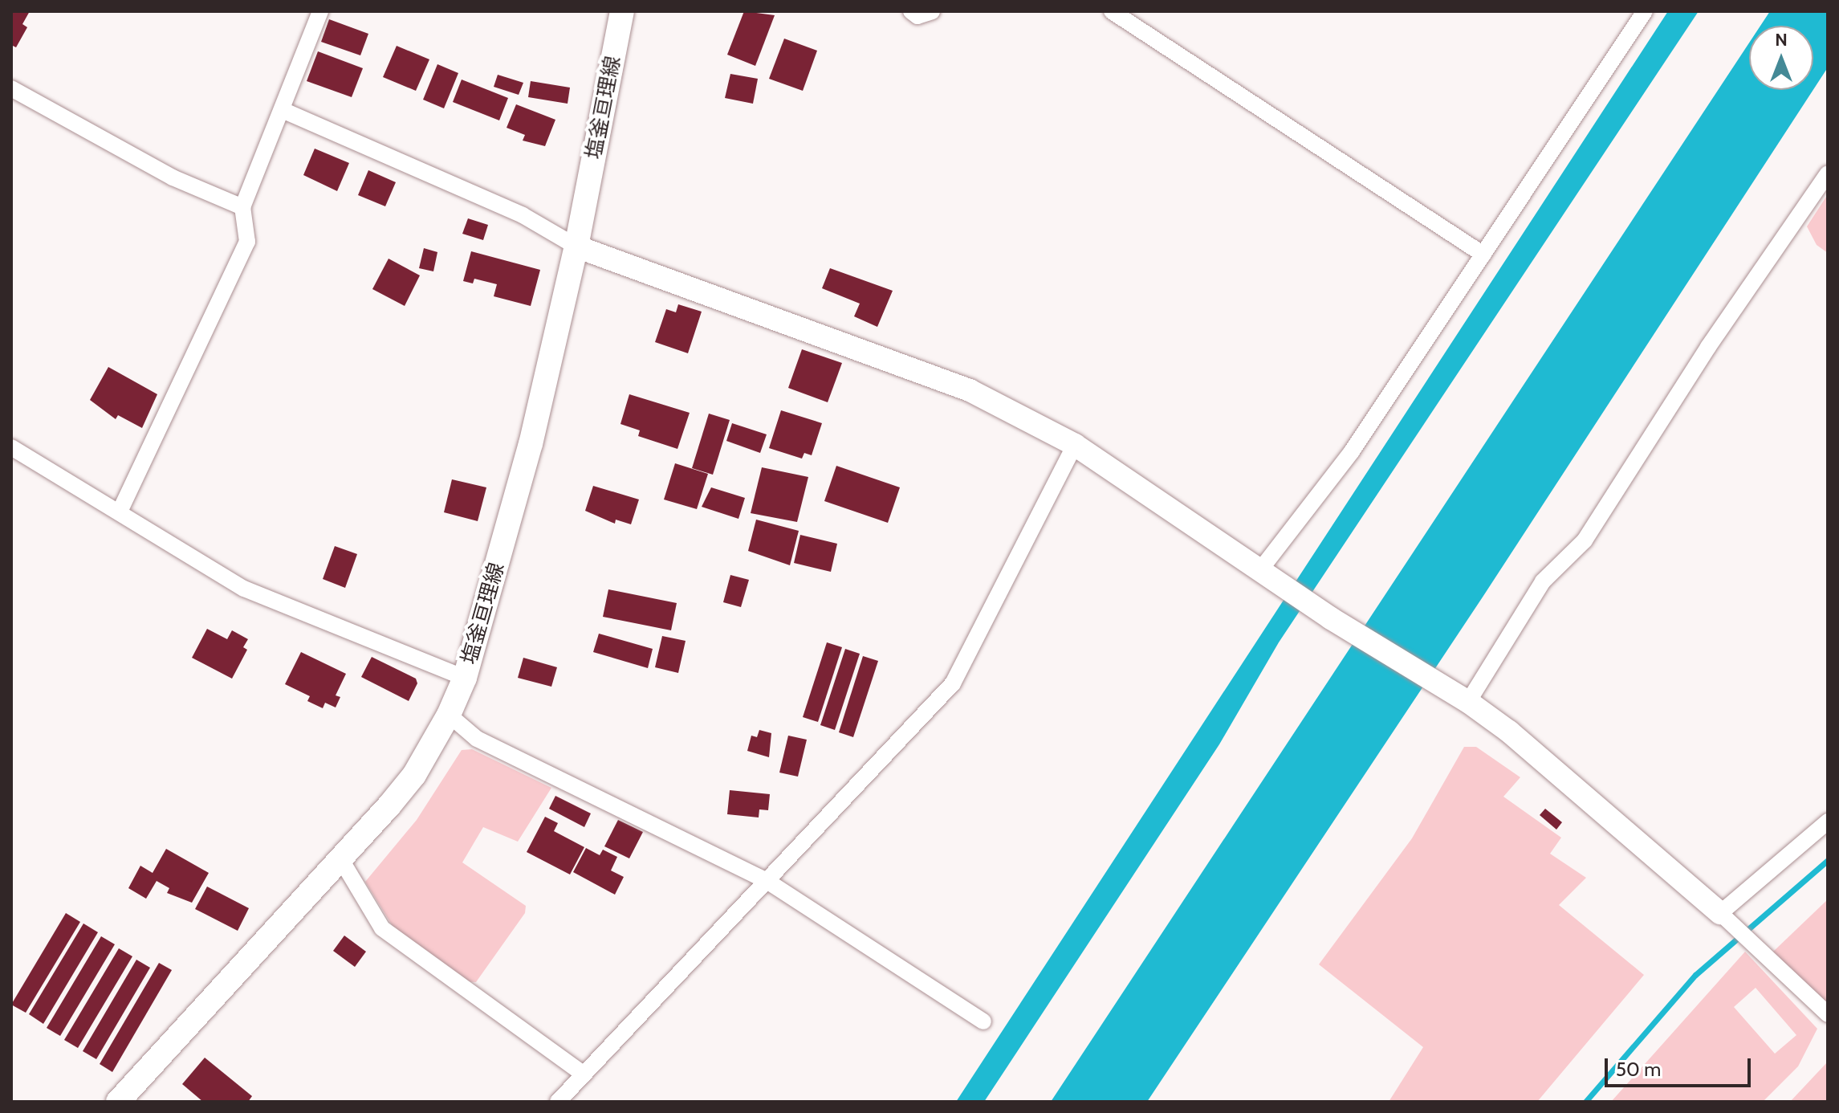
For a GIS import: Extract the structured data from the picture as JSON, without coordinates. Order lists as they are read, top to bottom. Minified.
{"streets":{"main road":["塩釜亘理線"]},"scale_bar":"50 m","north":"top"}
